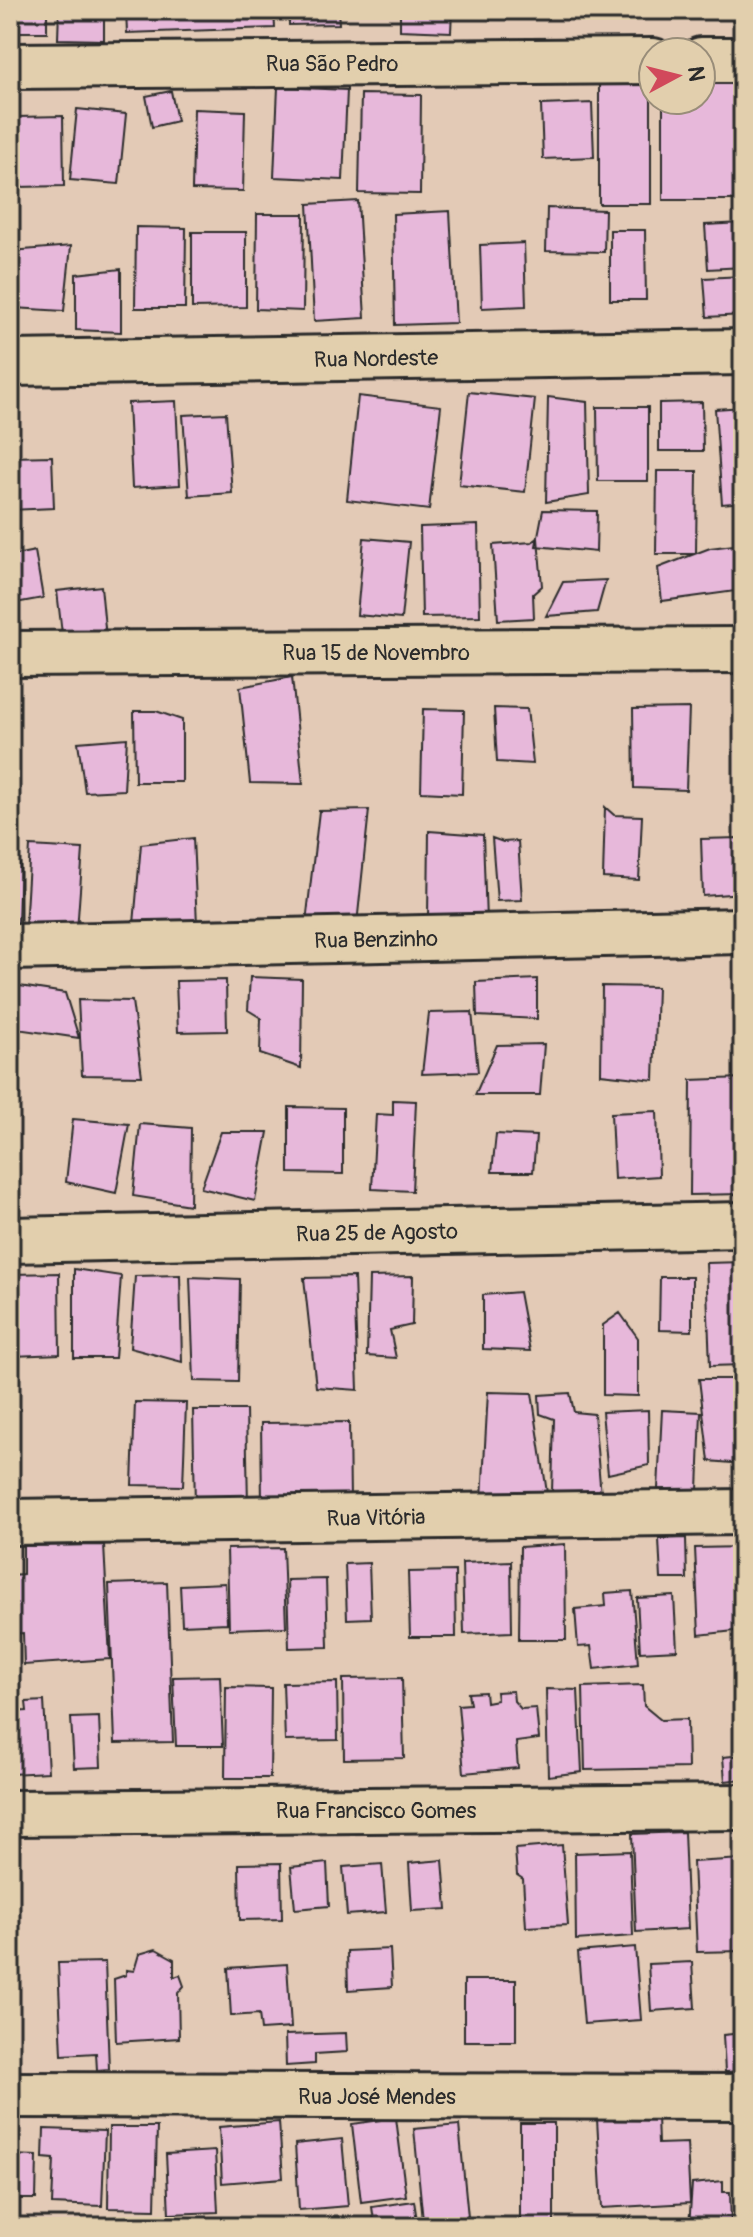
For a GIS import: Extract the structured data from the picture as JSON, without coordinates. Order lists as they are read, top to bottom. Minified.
{"streets":{"street":["Rua São Pedro","Rua Nordeste","Rua 15 de Novembro","Rua Benzinho","Rua 25 de Agosto","Rua Vitória","Rua Francisco Gomes","Rua José Mendes"]},"north":"right"}
